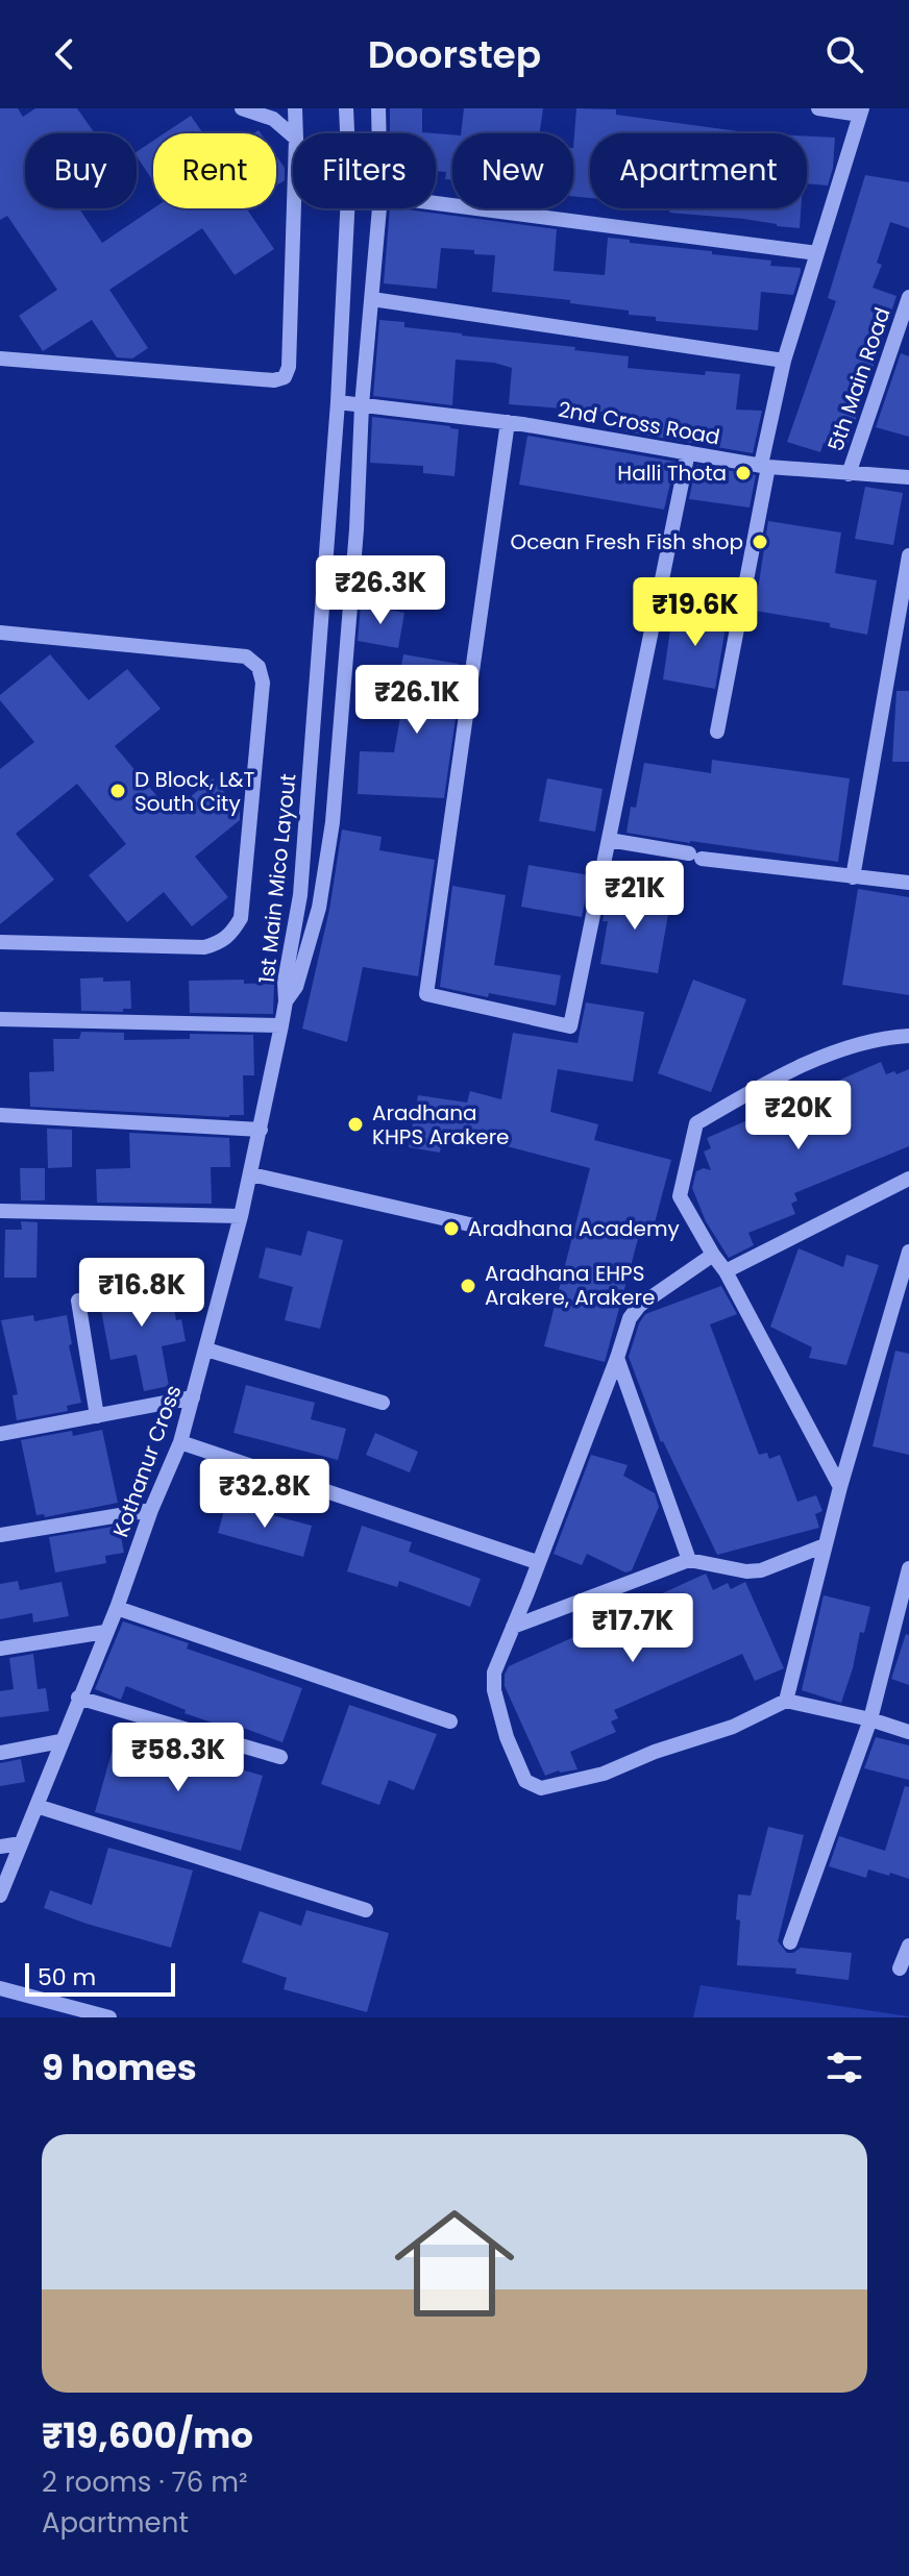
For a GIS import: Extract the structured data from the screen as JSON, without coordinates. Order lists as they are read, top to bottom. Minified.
{"streets":{"street":["5th Main Road","2nd Cross Road","1st Main Mico Layout","Kothanur Cross"]},"crossings":[["5th Main Road","2nd Cross Road"],["2nd Cross Road","1st Main Mico Layout"],["1st Main Mico Layout","Kothanur Cross"]],"places":["Halli Thota","Ocean Fresh Fish shop","D Block, L&T South City","Aradhana KHPS Arakere","Aradhana Academy","Aradhana EHPS Arakere, Arakere"],"scale_bar":"50 m","page":{"header":"Doorstep","chip":["Buy","Rent","Filters","New","Apartment"],"price":["₹26.3K","₹19.6K","₹26.1K","₹21K","₹20K","₹16.8K","₹32.8K","₹17.7K","₹58.3K"],"scale":"50 m","heading":"9 homes","list":[{"name":"₹19,600/mo","note":"2 rooms · 76 m² · Apartment"}]}}
